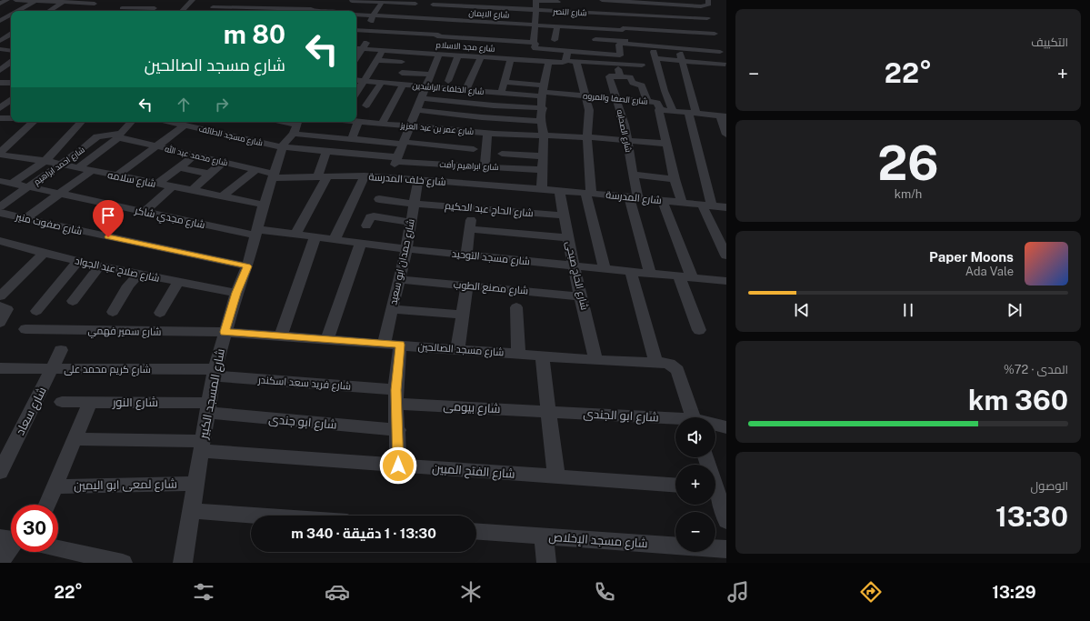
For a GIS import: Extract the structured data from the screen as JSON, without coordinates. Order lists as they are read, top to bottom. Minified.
{"streets":{"street":["شارع النصر","شارع الايمان","شارع مجد الاسلام","شارع الخلفاء الراشدين","شارع الصفا والمروه","شارع عمر بن عبد العزيز","شارع الصحابه","شارع مسجد الطائف","شارع محمد عبد الله","شارع احمد ابراهيم","شارع ابراهيم رأفت","شارع سلامه","شارع خلف المدرسة","شارع المدرسة","شارع الحاج عبد الحكيم","شارع مجدي شاكر","شارع صفوت منير","شارع مسجد التوحيد","شارع حمدان ابو سعيد","شارع صلاح عبد الجواد","شارع الحاج صبحى","شارع مصنع الطوب","شارع سمير فهمي","شارع مسجد الصالحين","شارع كريم محمد على","شارع فريد سعد اسكندر","شارع المسجد الكبير","شارع النور","شارع بيومى","شارع سعاد","شارع ابو الجندى","شارع ابو جندى","شارع الفتح المبين","شارع لمعى ابو اليمين","شارع مسجد الإخلاص"]},"crossings":[["شارع النصر","شارع الايمان"],["شارع النصر","شارع مجد الاسلام"],["شارع الايمان","شارع مجد الاسلام"],["شارع الخلفاء الراشدين","شارع الصفا والمروه"],["شارع الصفا والمروه","شارع الصحابه"],["شارع عمر بن عبد العزيز","شارع الصحابه"],["شارع الصحابه","شارع المدرسة"],["شارع الصحابه","شارع مسجد التوحيد"],["شارع مسجد الطائف","شارع المسجد الكبير"],["شارع محمد عبد الله","شارع احمد ابراهيم"],["شارع محمد عبد الله","شارع خلف المدرسة"],["شارع محمد عبد الله","شارع المسجد الكبير"],["شارع احمد ابراهيم","شارع سلامه"],["شارع احمد ابراهيم","شارع مجدي شاكر"],["شارع سلامه","شارع المسجد الكبير"],["شارع خلف المدرسة","شارع المدرسة"],["شارع خلف المدرسة","شارع حمدان ابو سعيد"],["شارع خلف المدرسة","شارع المسجد الكبير"],["شارع المدرسة","شارع الحاج صبحى"],["شارع الحاج عبد الحكيم","شارع حمدان ابو سعيد"],["شارع الحاج عبد الحكيم","شارع الحاج صبحى"],["شارع مجدي شاكر","شارع مسجد التوحيد"],["شارع مجدي شاكر","شارع المسجد الكبير"],["شارع صفوت منير","شارع المسجد الكبير"],["شارع مسجد التوحيد","شارع حمدان ابو سعيد"],["شارع مسجد التوحيد","شارع الحاج صبحى"],["شارع مسجد التوحيد","شارع المسجد الكبير"],["شارع حمدان ابو سعيد","شارع مصنع الطوب"],["شارع حمدان ابو سعيد","شارع مسجد الصالحين"],["شارع صلاح عبد الجواد","شارع المسجد الكبير"],["شارع الحاج صبحى","شارع مصنع الطوب"],["شارع الحاج صبحى","شارع مسجد الصالحين"],["شارع سمير فهمي","شارع مسجد الصالحين"],["شارع سمير فهمي","شارع المسجد الكبير"],["شارع مسجد الصالحين","شارع المسجد الكبير"],["شارع كريم محمد على","شارع فريد سعد اسكندر"],["شارع كريم محمد على","شارع المسجد الكبير"],["شارع كريم محمد على","شارع سعاد"],["شارع فريد سعد اسكندر","شارع المسجد الكبير"],["شارع فريد سعد اسكندر","شارع بيومى"],["شارع المسجد الكبير","شارع النور"],["شارع المسجد الكبير","شارع ابو جندى"],["شارع المسجد الكبير","شارع الفتح المبين"],["شارع المسجد الكبير","شارع لمعى ابو اليمين"],["شارع النور","شارع ابو جندى"],["شارع بيومى","شارع ابو الجندى"]],"page":{"tile":["التكييف",["26","km/h"],["المدى · 72%","360 km"],["الوصول","13:30"]],"turn":["80 m","شارع مسجد الصالحين"],"heat":["−","22°","+"],"song":["Paper Moons","Ada Vale"],"map_buttons":["+","−"],"limit":"30","trip":"13:30 · 1 دقيقة · 340 m","tabs":["13:29","22°"]}}
